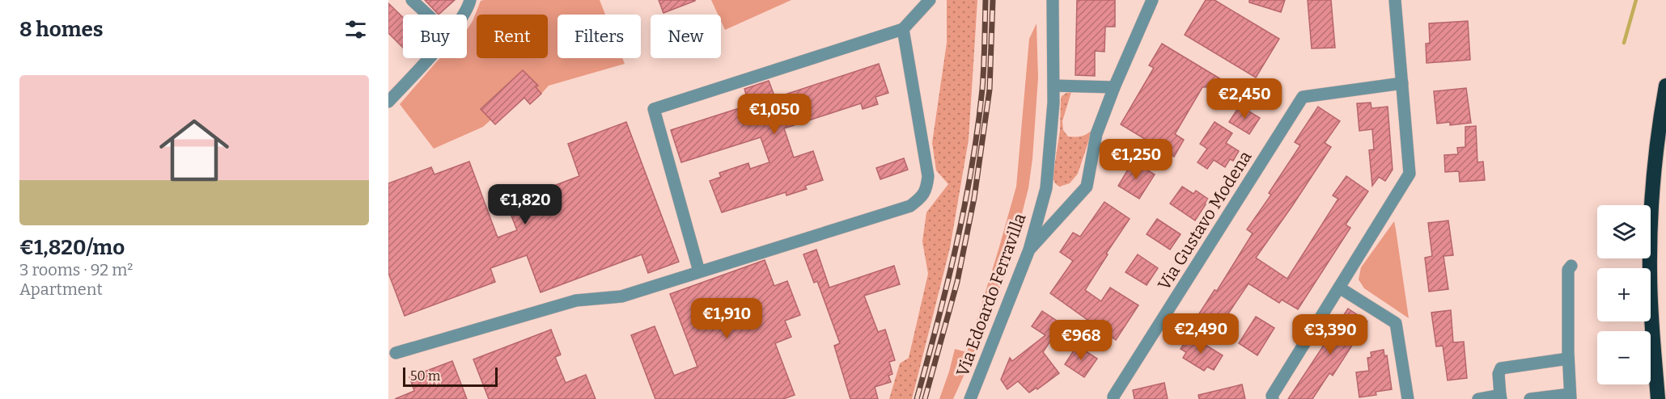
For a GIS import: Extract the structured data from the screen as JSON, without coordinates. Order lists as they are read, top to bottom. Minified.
{"streets":{"street":["Via Gustavo Modena","Via Edoardo Ferravilla"]},"scale_bar":"50 m","page":{"heading":"8 homes","chip":["Buy","Rent","Filters","New"],"list":[{"name":"€1,820/mo","note":"3 rooms · 92 m² · Apartment"}],"price":["€2,450","€1,050","€1,250","€1,820","€1,910","€2,490","€3,390","€968"],"map_buttons":["+","−"],"scale":"50 m"}}
